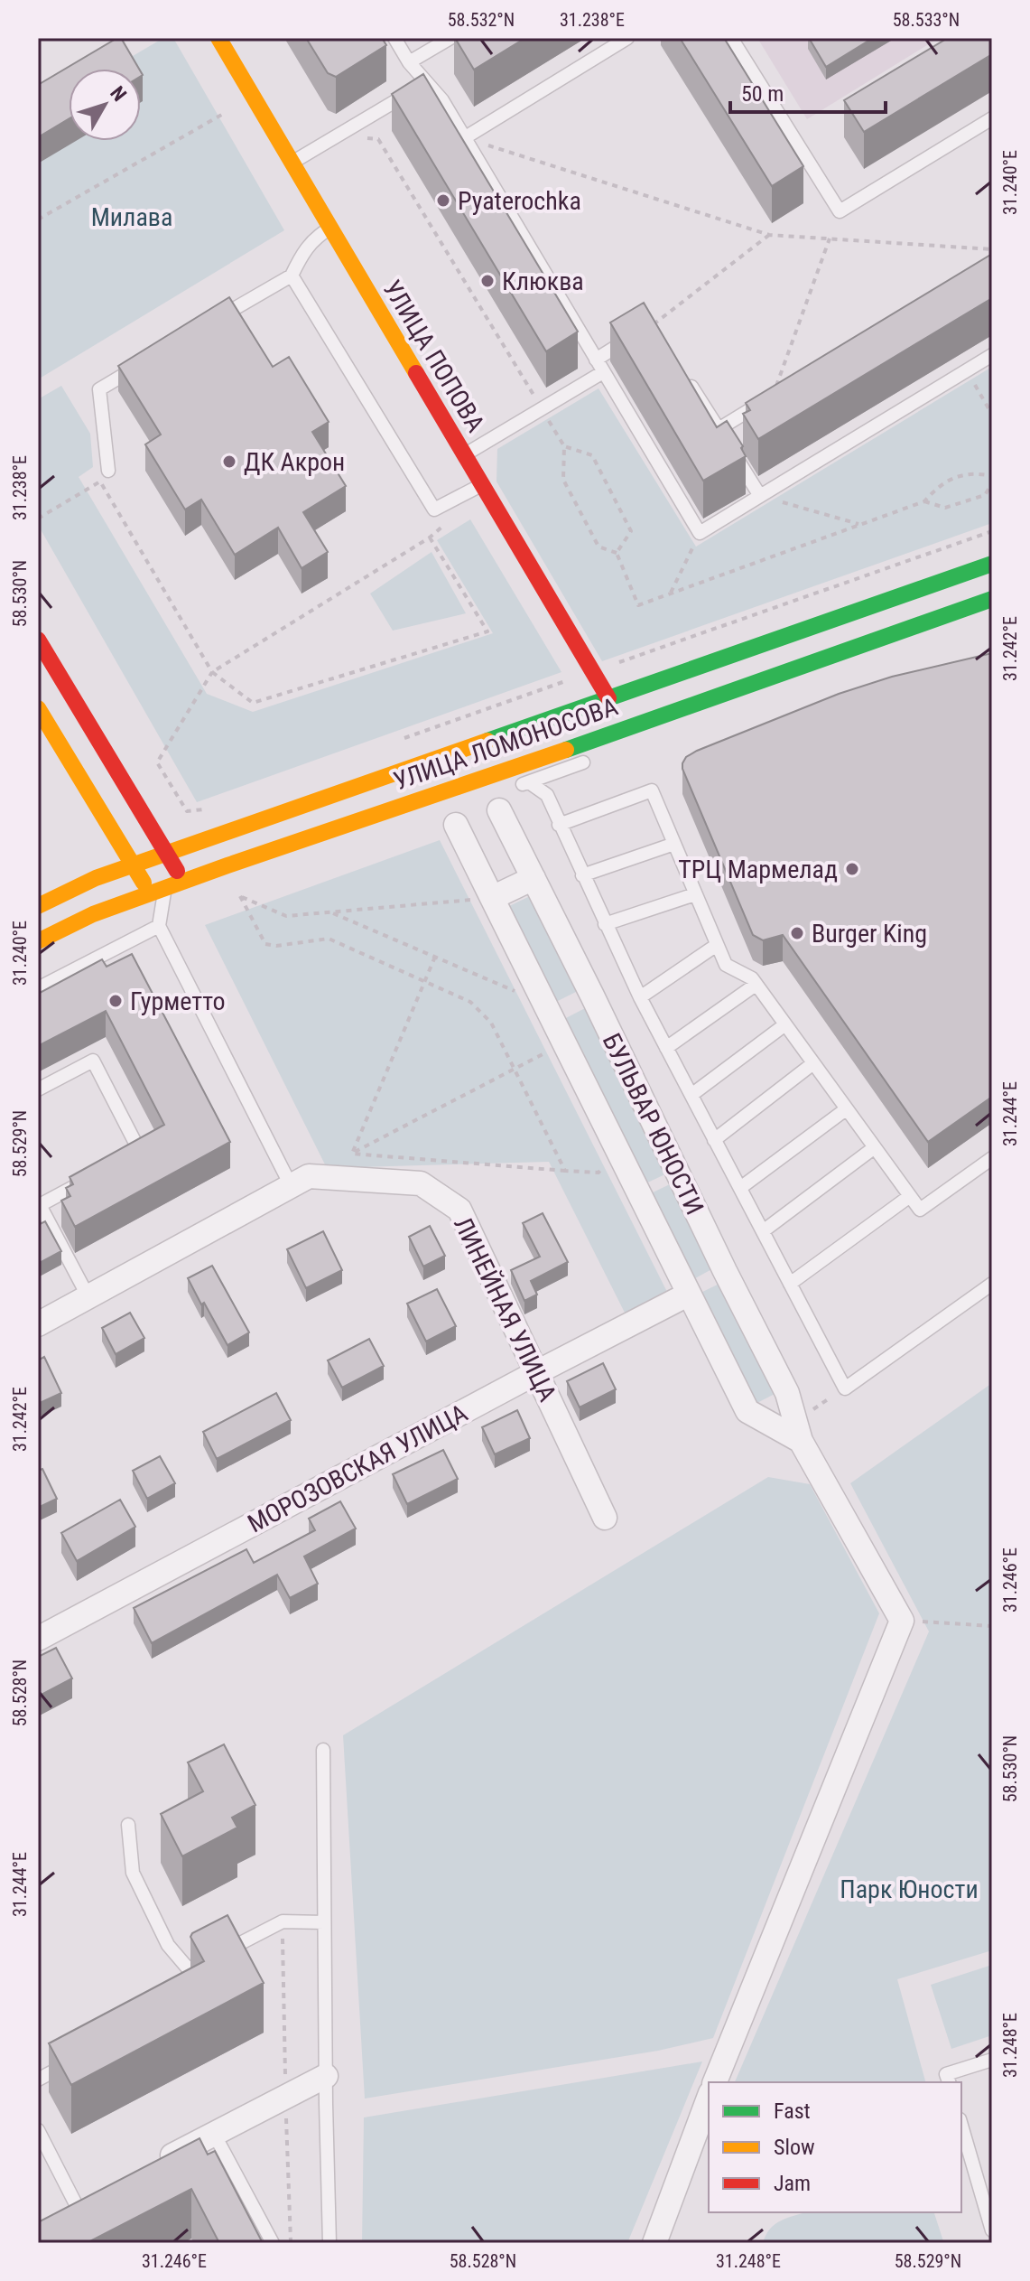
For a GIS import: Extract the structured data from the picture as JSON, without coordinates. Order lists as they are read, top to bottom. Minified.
{"streets":{"main road":["УЛИЦА ПОПОВА","УЛИЦА ЛОМОНОСОВА"],"street":["БУЛЬВАР ЮНОСТИ","ЛИНЕЙНАЯ УЛИЦА","МОРОЗОВСКАЯ УЛИЦА"]},"crossings":[["УЛИЦА ПОПОВА","УЛИЦА ЛОМОНОСОВА"],["ЛИНЕЙНАЯ УЛИЦА","МОРОЗОВСКАЯ УЛИЦА"]],"parks":["Милава","Парк Юности"],"places":["Pyaterochka","Клюква","ДК Акрон","ТРЦ Мармелад","Burger King","Гурметто"],"legend":["Fast","Slow","Jam"],"scale_bar":"50 m","north":"top right","coordinates":["58.532°N","31.238°E","58.533°N","31.240°E","58.530°N","31.242°E","31.244°E","58.529°N","31.246°E","58.528°N","31.248°E"]}
